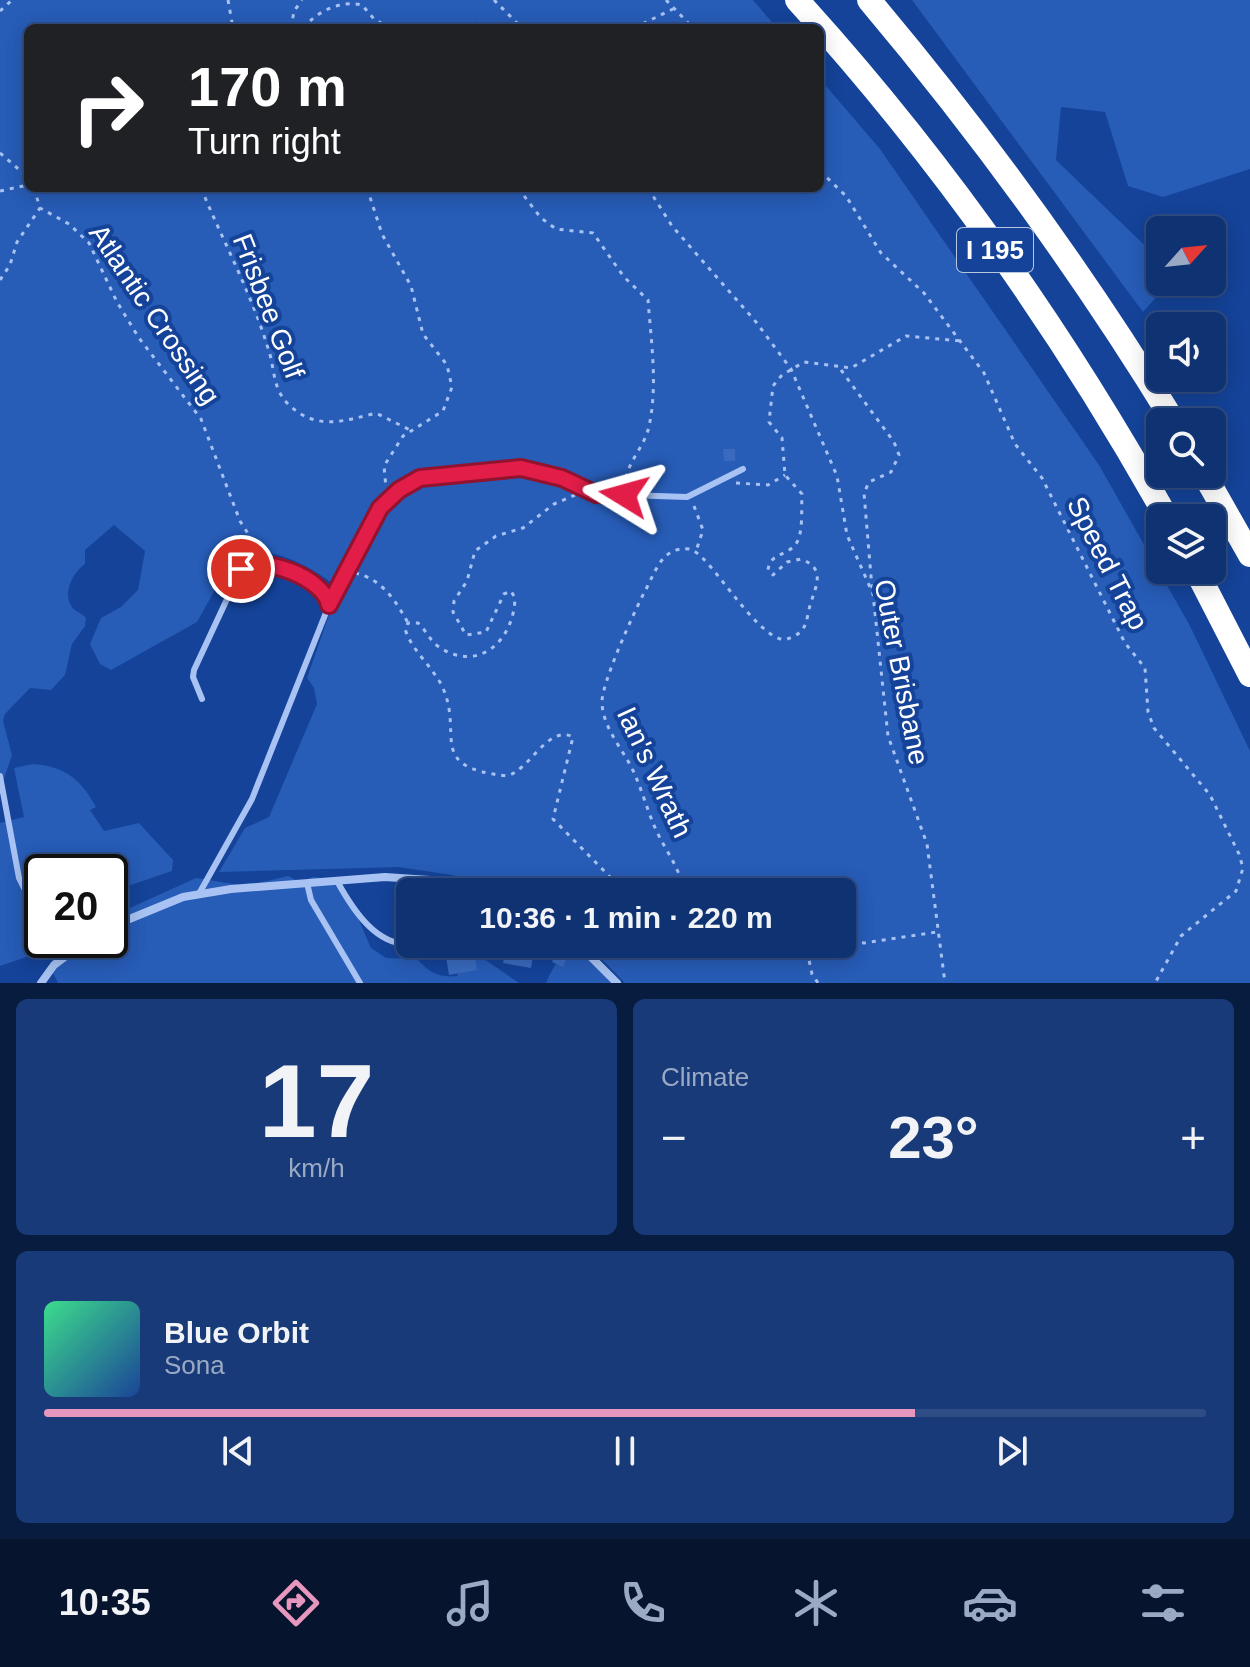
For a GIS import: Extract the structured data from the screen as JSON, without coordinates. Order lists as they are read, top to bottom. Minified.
{"streets":{"highway":["I 195"],"path":["Frisbee Golf","Atlantic Crossing","Speed Trap","Outer Brisbane","Ian's Wrath"]},"north":"top right","page":{"turn":["170 m","Turn right"],"limit":"20","trip":"10:36 · 1 min · 220 m","tile":[["17","km/h"],"Climate"],"heat":["−","23°","+"],"song":["Blue Orbit","Sona"],"tabs":"10:35"}}
